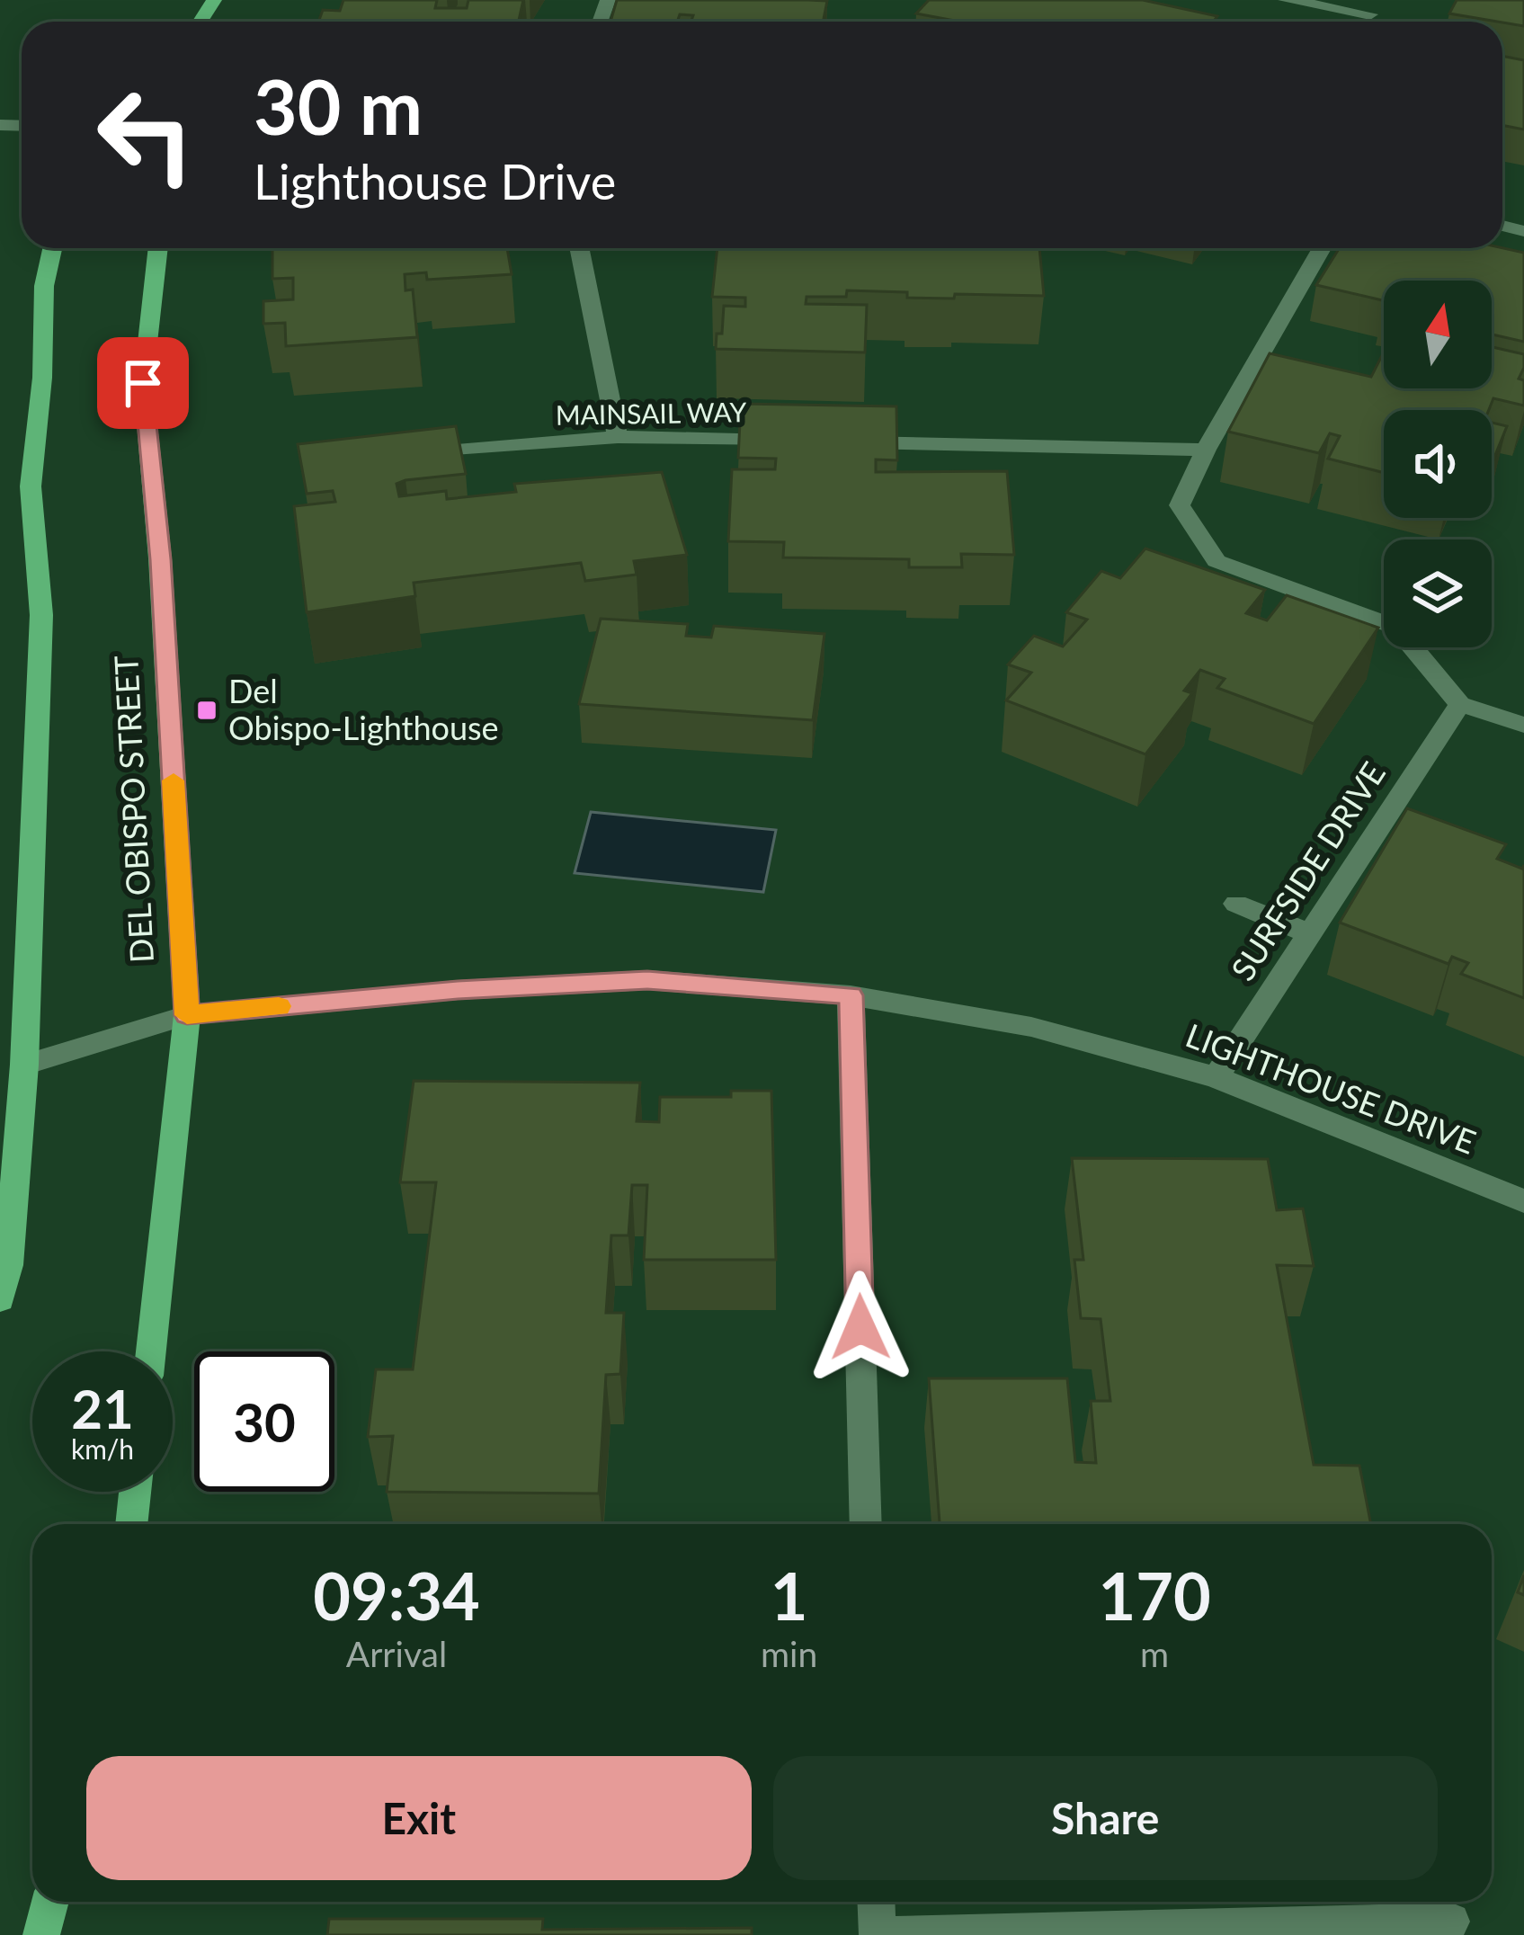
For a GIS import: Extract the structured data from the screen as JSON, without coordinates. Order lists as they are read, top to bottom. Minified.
{"streets":{"main road":["DEL OBISPO STREET"],"street":["MAINSAIL WAY","SURFSIDE DRIVE","LIGHTHOUSE DRIVE"]},"crossings":[["DEL OBISPO STREET","LIGHTHOUSE DRIVE"],["SURFSIDE DRIVE","LIGHTHOUSE DRIVE"]],"places":{"transit":["Del Obispo-Lighthouse"]},"north":"top","page":{"turn":["30 m","Lighthouse Drive"],"speed":"21 km/h","limit":"30","eta":["09:34","Arrival","1","min","170","m"],"buttons":["Exit","Share"]}}
